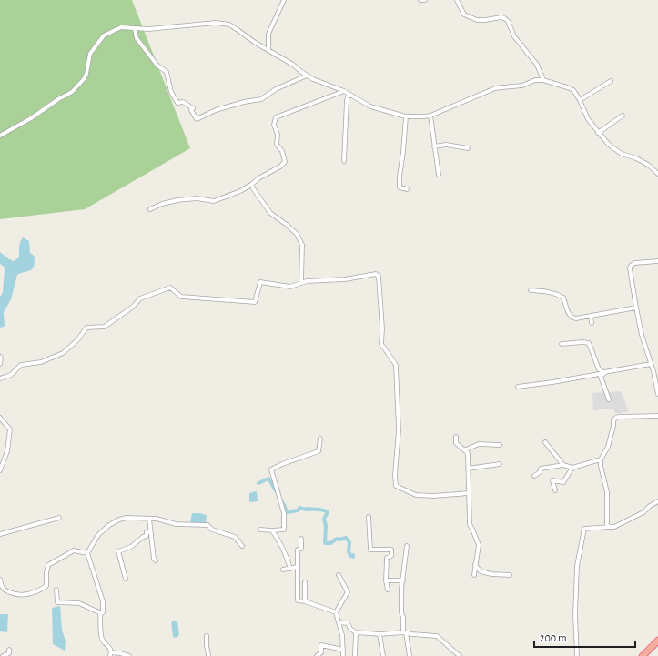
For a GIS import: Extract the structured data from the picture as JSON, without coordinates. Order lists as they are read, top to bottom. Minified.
{"scale_bar":"200 m"}
